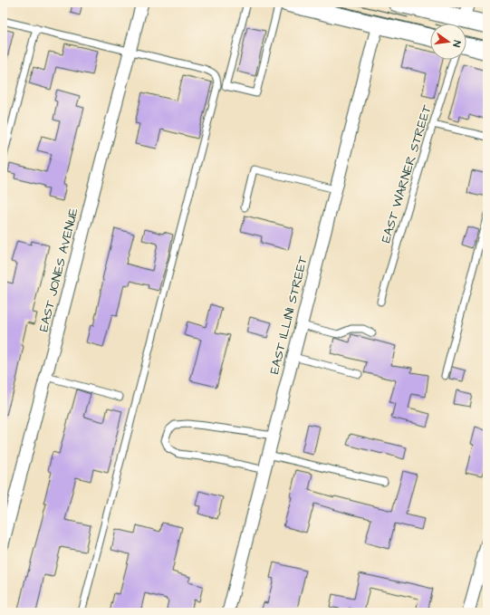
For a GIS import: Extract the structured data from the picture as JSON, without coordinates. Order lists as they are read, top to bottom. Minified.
{"streets":{"street":["EAST JONES AVENUE","EAST ILLINI STREET"],"lane":["EAST WARNER STREET"]},"north":"right"}
